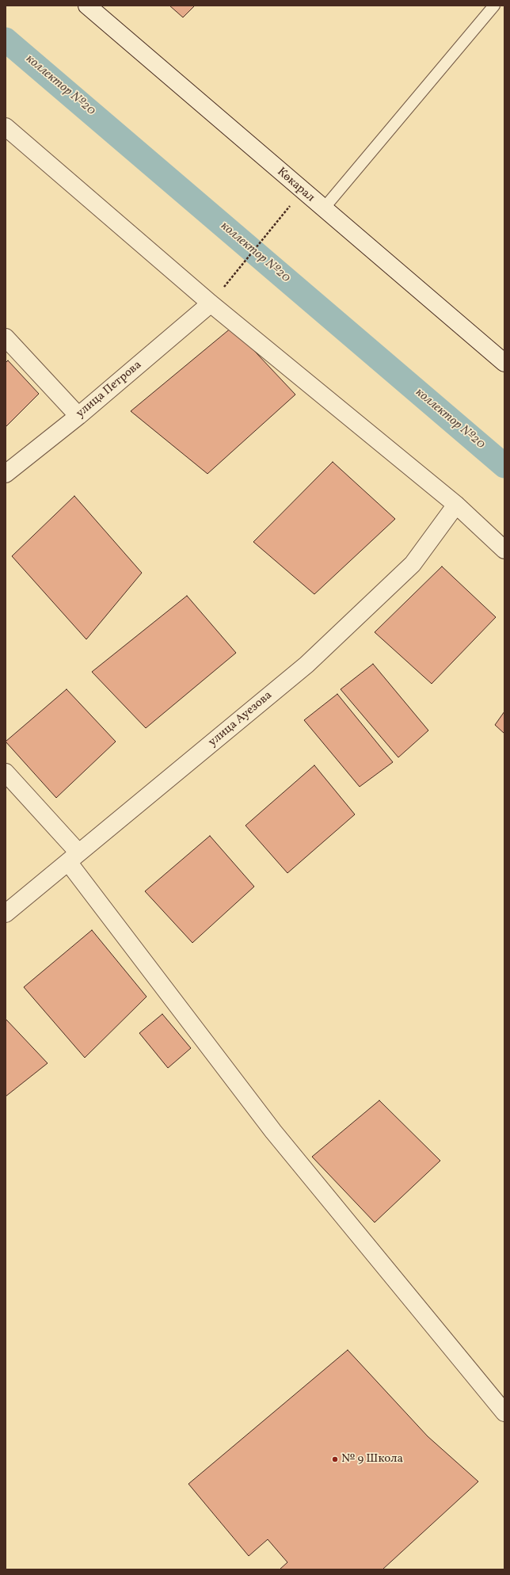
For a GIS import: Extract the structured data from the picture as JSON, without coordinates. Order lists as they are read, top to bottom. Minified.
{"streets":{"street":["Көкарал","улица Петрова","улица Ауезова"]},"water":["коллектор №20"],"places":["№ 9 Школа"]}
